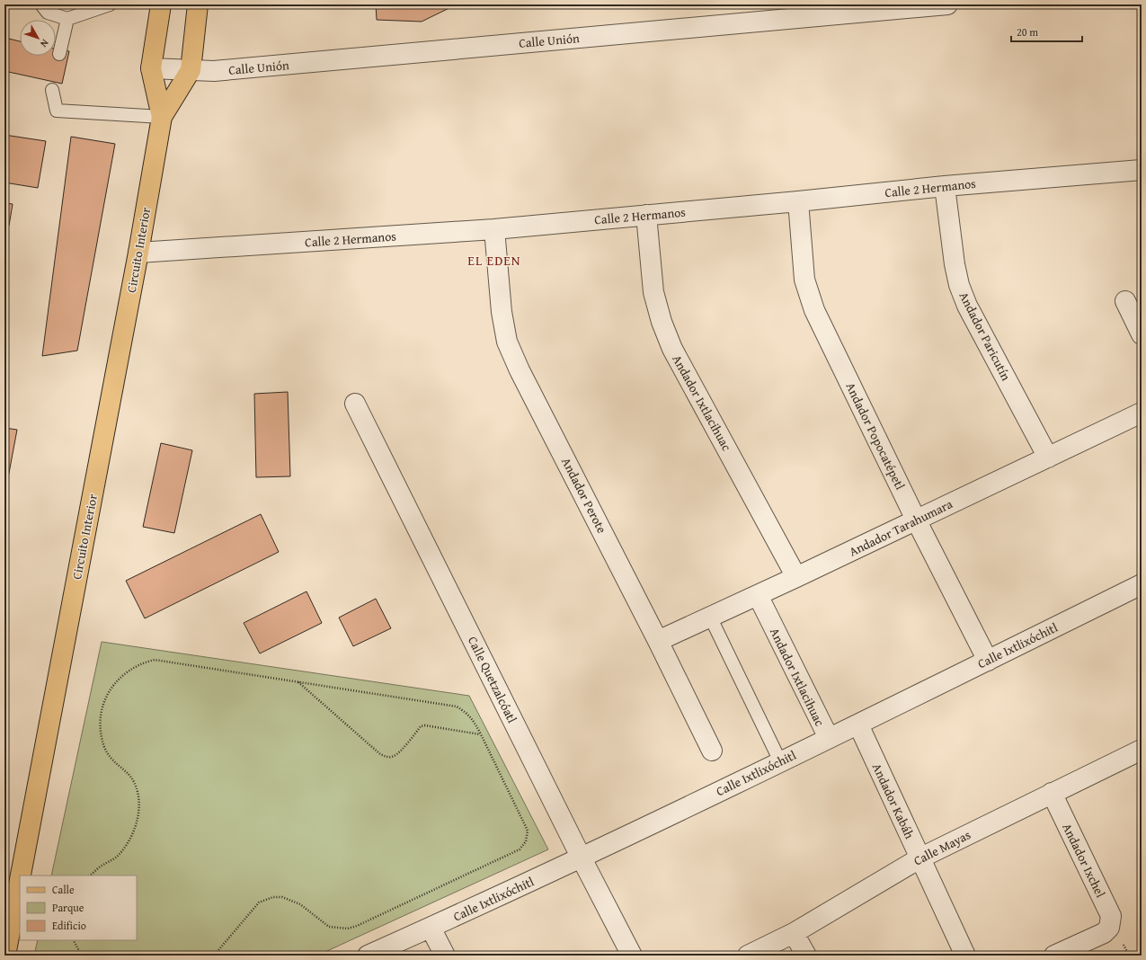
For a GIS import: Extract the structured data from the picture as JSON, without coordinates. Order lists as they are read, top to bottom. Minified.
{"streets":{"main road":["Circuito Interior"],"street":["Calle Unión","Calle 2 Hermanos","Andador Paricutín","Andador Ixtlacihuac","Andador Popocatépetl","Andador Perote","Andador Tarahumara","Calle Ixtlixóchitl","Calle Quetzalcóatl","Andador Kabáh","Calle Mayas","Andador Ixchel"]},"crossings":[["Calle Unión","Circuito Interior"],["Calle 2 Hermanos","Circuito Interior"],["Calle 2 Hermanos","Andador Paricutín"],["Calle 2 Hermanos","Andador Ixtlacihuac"],["Calle 2 Hermanos","Andador Popocatépetl"],["Calle 2 Hermanos","Andador Perote"],["Andador Paricutín","Andador Tarahumara"],["Andador Ixtlacihuac","Andador Tarahumara"],["Andador Ixtlacihuac","Calle Ixtlixóchitl"],["Andador Popocatépetl","Andador Tarahumara"],["Andador Popocatépetl","Calle Ixtlixóchitl"],["Andador Perote","Andador Tarahumara"],["Calle Ixtlixóchitl","Calle Quetzalcóatl"],["Calle Ixtlixóchitl","Andador Kabáh"],["Andador Kabáh","Calle Mayas"],["Calle Mayas","Andador Ixchel"]],"districts":["EL EDEN"],"legend":["Calle","Parque","Edificio"],"scale_bar":"20 m","north":"bottom right"}
